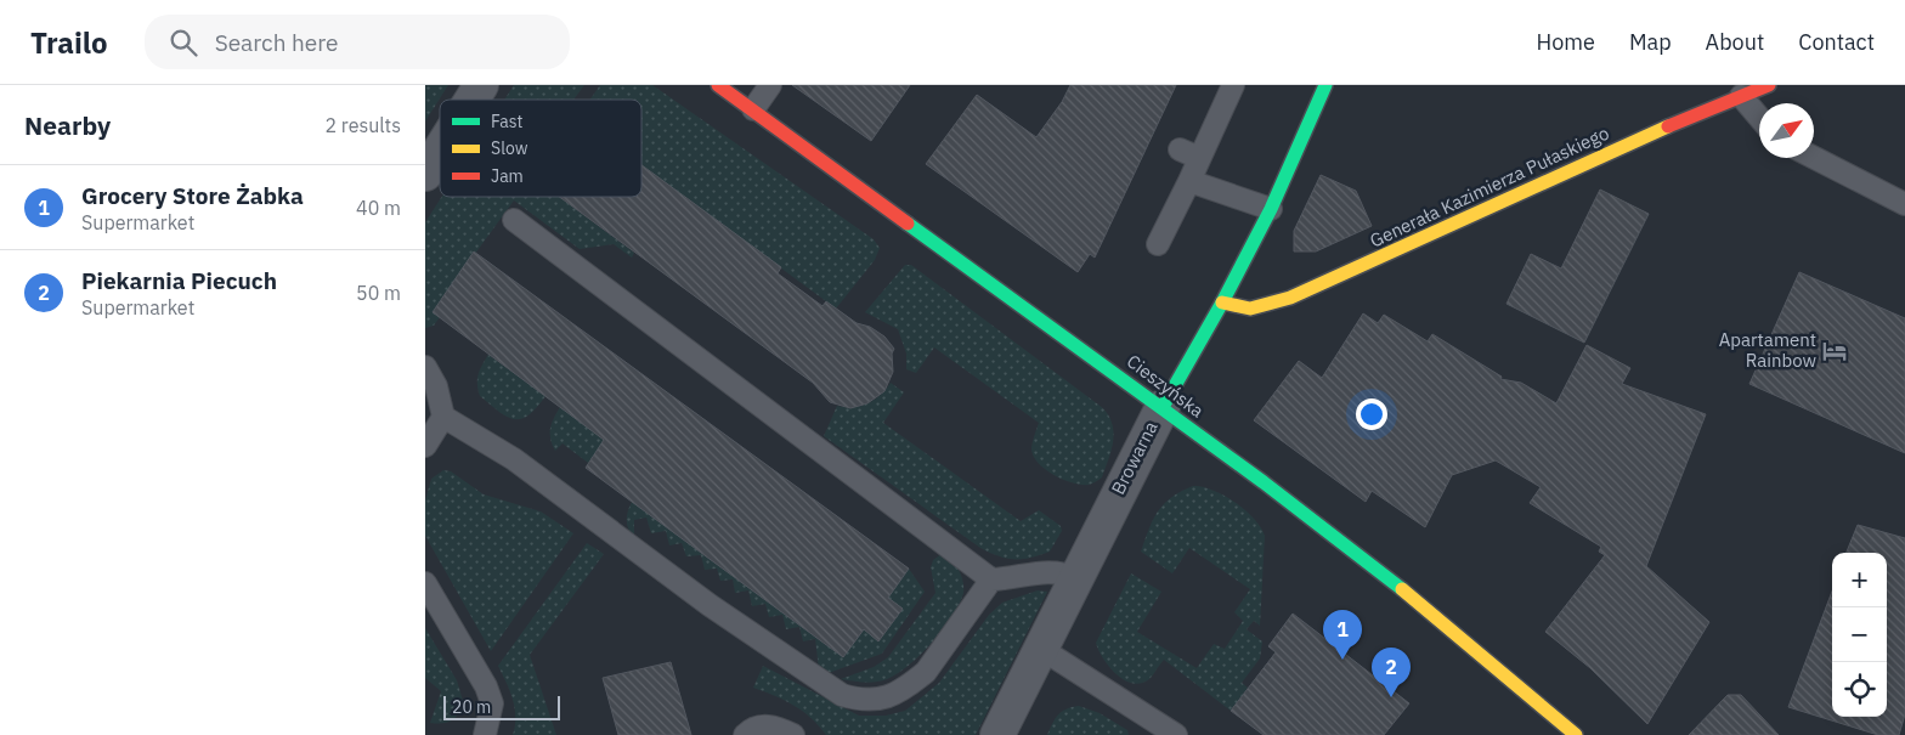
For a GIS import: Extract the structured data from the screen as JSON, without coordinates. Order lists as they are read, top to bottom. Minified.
{"streets":{"street":["Generała Kazimierza Pułaskiego","Cieszyńska","Browarna"]},"crossings":[["Generała Kazimierza Pułaskiego","Browarna"],["Cieszyńska","Browarna"]],"places":{"hotel":["Apartament Rainbow"]},"legend":["Fast","Slow","Jam"],"scale_bar":"20 m","north":"top right","page":{"header":"Trailo","search":"Search here","nav":["Home","Map","About","Contact"],"heading":["Nearby","2 results"],"list":[{"mark":"1","name":"Grocery Store Żabka","note":"Supermarket","value":"40 m"},{"mark":"2","name":"Piekarnia Piecuch","note":"Supermarket","value":"50 m"}],"map_buttons":["+","−"],"pins":["1","2"],"scale":"20 m"}}
